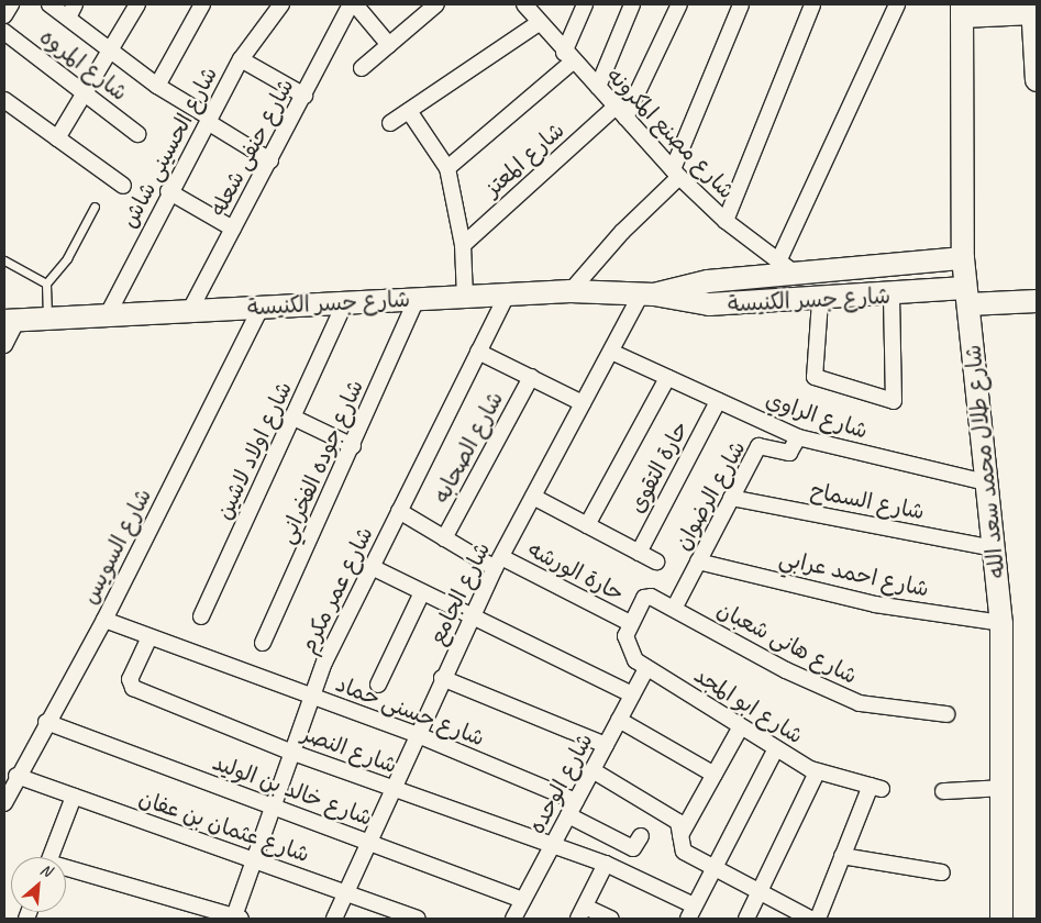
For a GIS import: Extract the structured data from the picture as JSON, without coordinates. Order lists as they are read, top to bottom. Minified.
{"streets":{"main road":["شارع جسر الكنيسة","شارع طلال محمد سعد الله"],"street":["شارع المروه","شارع مصنع المكرونه","شارع الحسينى شاش","شارع حنفى شعله","شارع المعتز","شارع الراوي","شارع الصحابه","شارع اولاد لاشين","شارع جوده الفخراني","حارة التقوى","شارع الرضوان","شارع السماح","شارع السويس","حارة الورشه","شارع احمد عرابي","شارع عمر مكرم","شارع الجامع","شارع هانى شعبان","شارع ابو المجد","شارع حسنى حماد","شارع النصر","شارع الوحده","شارع خالد بن الوليد","شارع عثمان بن عفان"]},"crossings":[["شارع مصنع المكرونه","شارع المعتز"],["شارع مصنع المكرونه","شارع جسر الكنيسة"],["شارع الحسينى شاش","شارع جسر الكنيسة"],["شارع حنفى شعله","شارع جسر الكنيسة"],["شارع جسر الكنيسة","شارع اولاد لاشين"],["شارع جسر الكنيسة","شارع جوده الفخراني"],["شارع جسر الكنيسة","شارع طلال محمد سعد الله"],["شارع جسر الكنيسة","شارع السويس"],["شارع جسر الكنيسة","شارع عمر مكرم"],["شارع جسر الكنيسة","شارع الجامع"],["شارع الراوي","شارع طلال محمد سعد الله"],["شارع الراوي","حارة التقوى"],["شارع الراوي","شارع الرضوان"],["شارع الراوي","شارع الجامع"],["شارع الصحابه","حارة الورشه"],["شارع طلال محمد سعد الله","شارع السماح"],["شارع طلال محمد سعد الله","شارع احمد عرابي"],["شارع الرضوان","شارع السماح"],["شارع الرضوان","شارع احمد عرابي"],["شارع الرضوان","شارع هانى شعبان"],["شارع السويس","شارع حسنى حماد"],["شارع السويس","شارع خالد بن الوليد"],["شارع السويس","شارع عثمان بن عفان"],["حارة الورشه","شارع عمر مكرم"],["حارة الورشه","شارع الجامع"],["حارة الورشه","شارع هانى شعبان"],["حارة الورشه","شارع ابو المجد"],["شارع عمر مكرم","شارع حسنى حماد"],["شارع عمر مكرم","شارع النصر"],["شارع عمر مكرم","شارع خالد بن الوليد"],["شارع عمر مكرم","شارع عثمان بن عفان"],["شارع الجامع","شارع حسنى حماد"],["شارع الجامع","شارع النصر"],["شارع الجامع","شارع خالد بن الوليد"],["شارع الجامع","شارع عثمان بن عفان"],["شارع هانى شعبان","شارع ابو المجد"],["شارع ابو المجد","شارع الوحده"],["شارع حسنى حماد","شارع النصر"],["شارع حسنى حماد","شارع الوحده"],["شارع النصر","شارع الوحده"],["شارع الوحده","شارع خالد بن الوليد"]],"north":"top right"}
